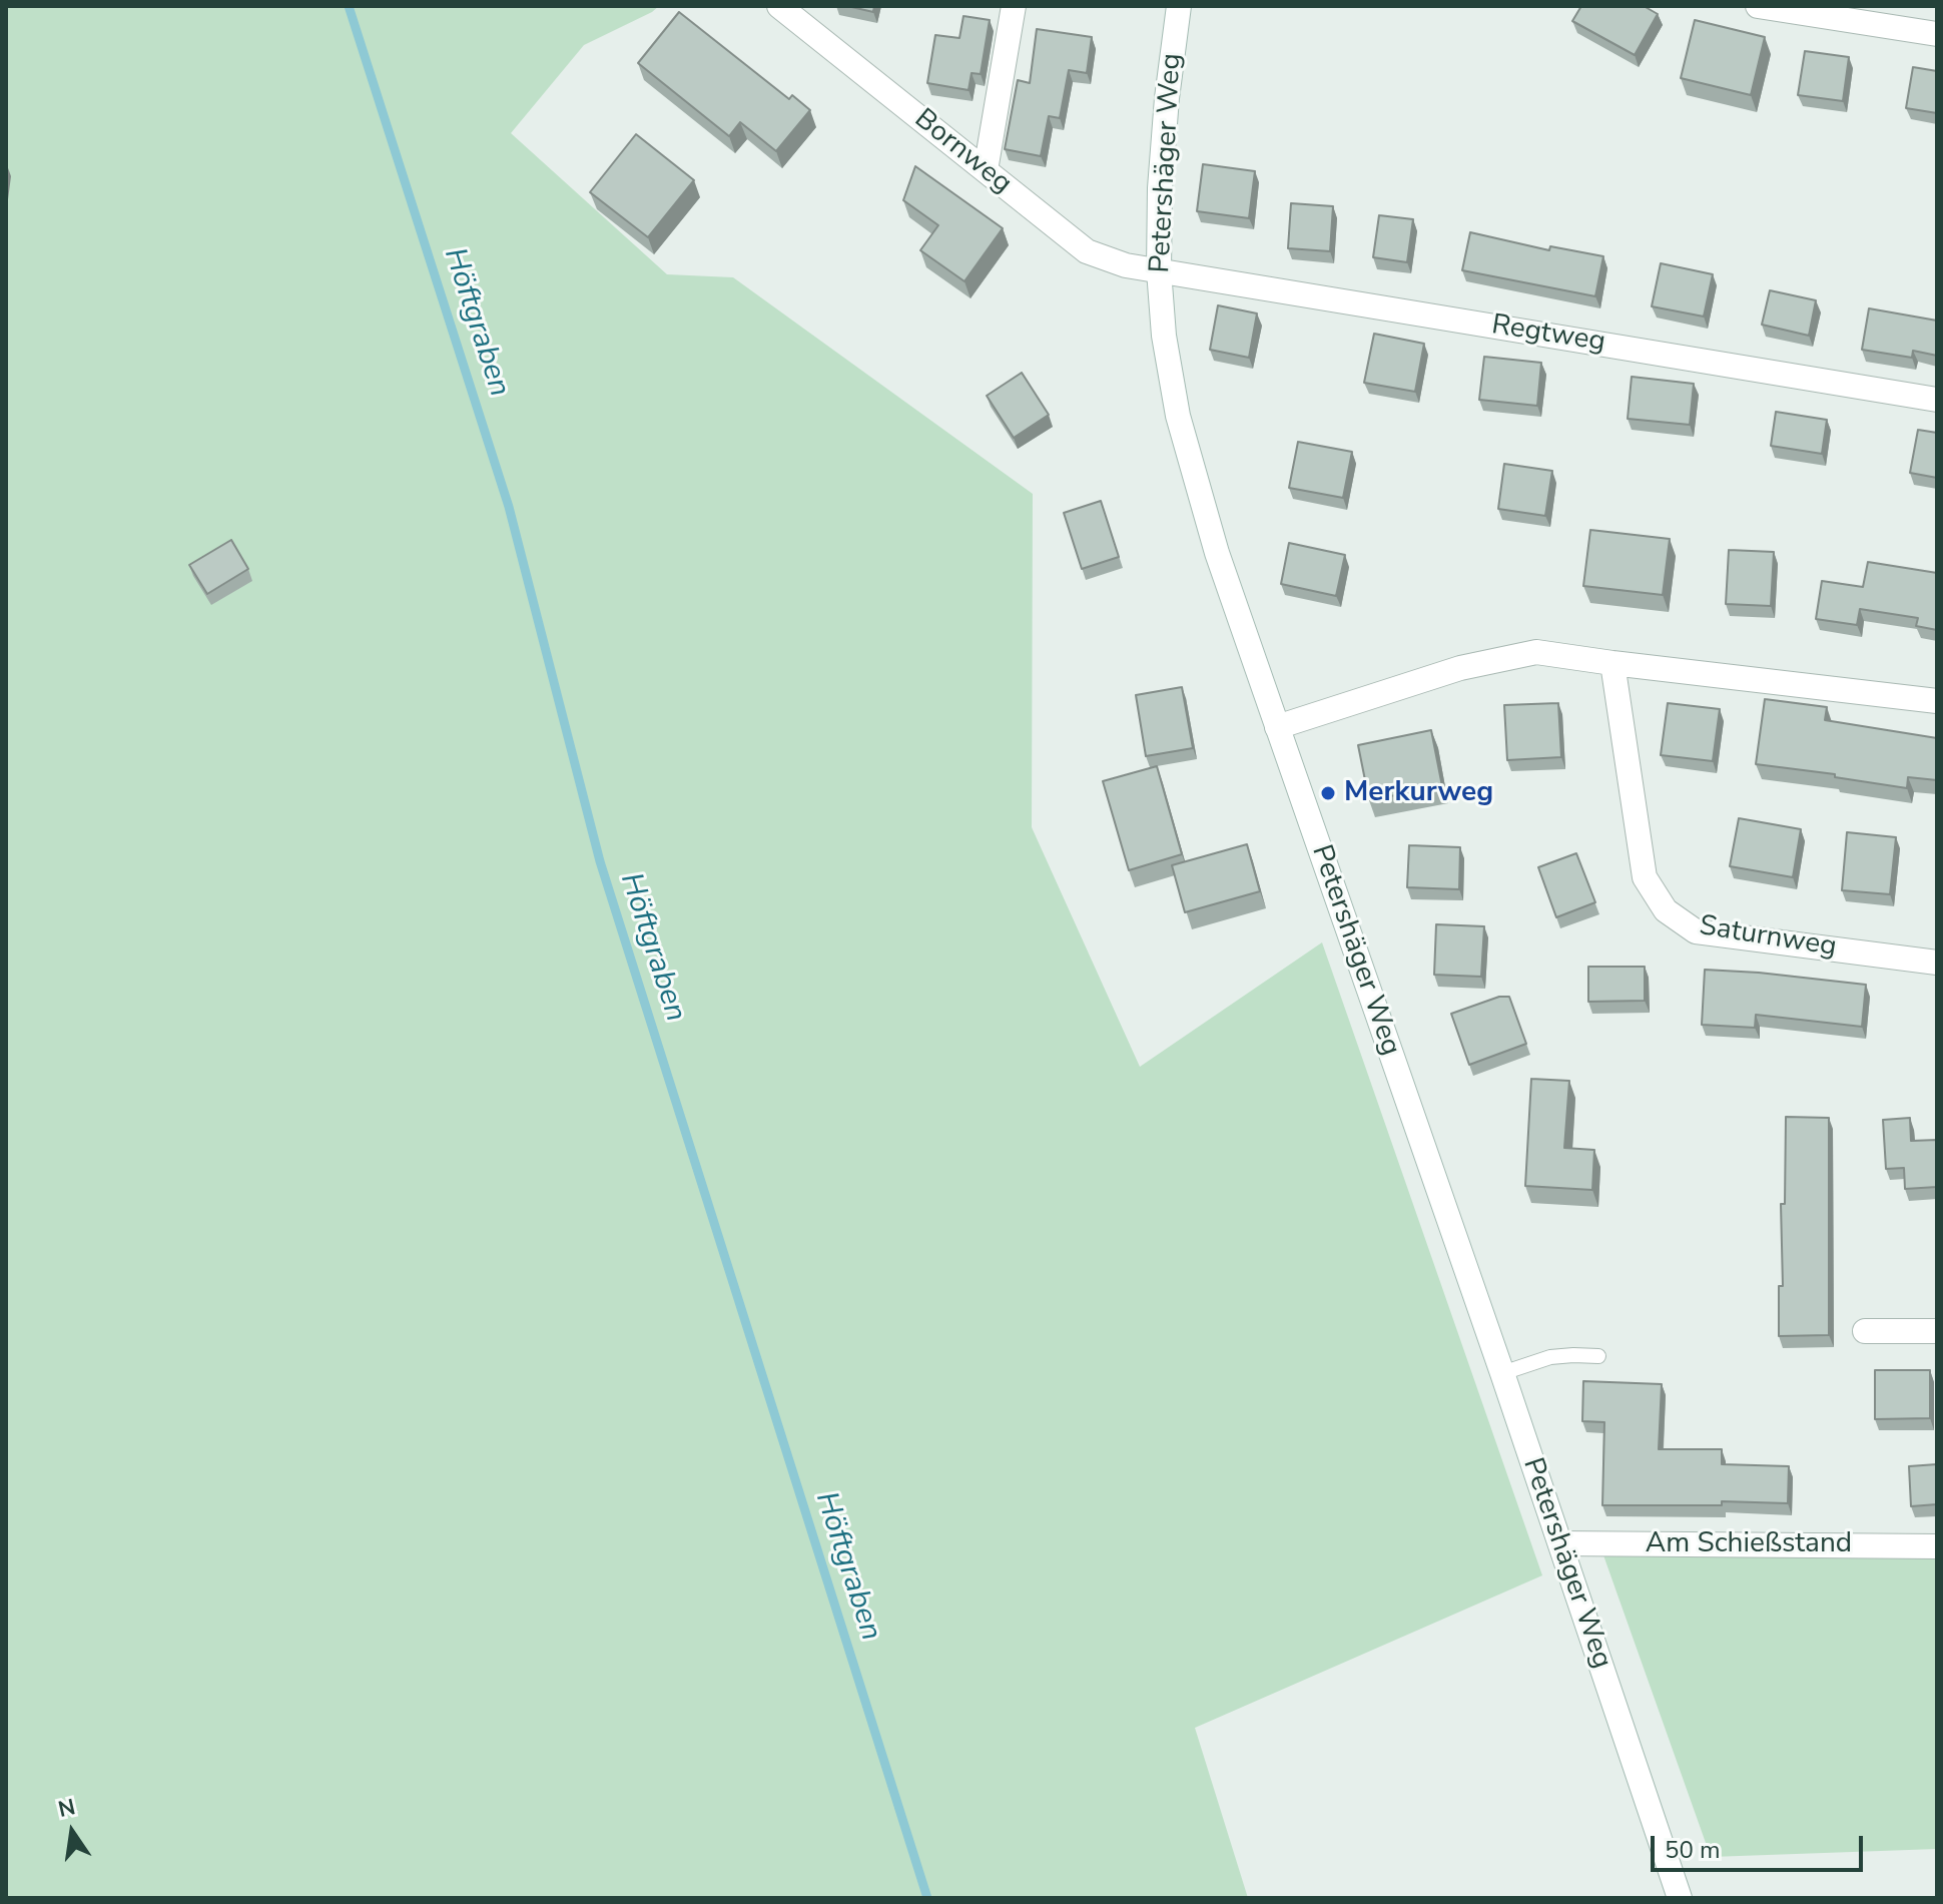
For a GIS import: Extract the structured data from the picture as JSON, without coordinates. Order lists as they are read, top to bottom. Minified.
{"streets":{"street":["Bornweg","Petershäger Weg","Regtweg","Saturnweg","Am Schießstand"]},"crossings":[["Bornweg","Petershäger Weg"],["Bornweg","Regtweg"],["Petershäger Weg","Regtweg"],["Petershäger Weg","Am Schießstand"]],"water":["Höftgraben"],"places":["Merkurweg"],"scale_bar":"50 m","north":"top"}
